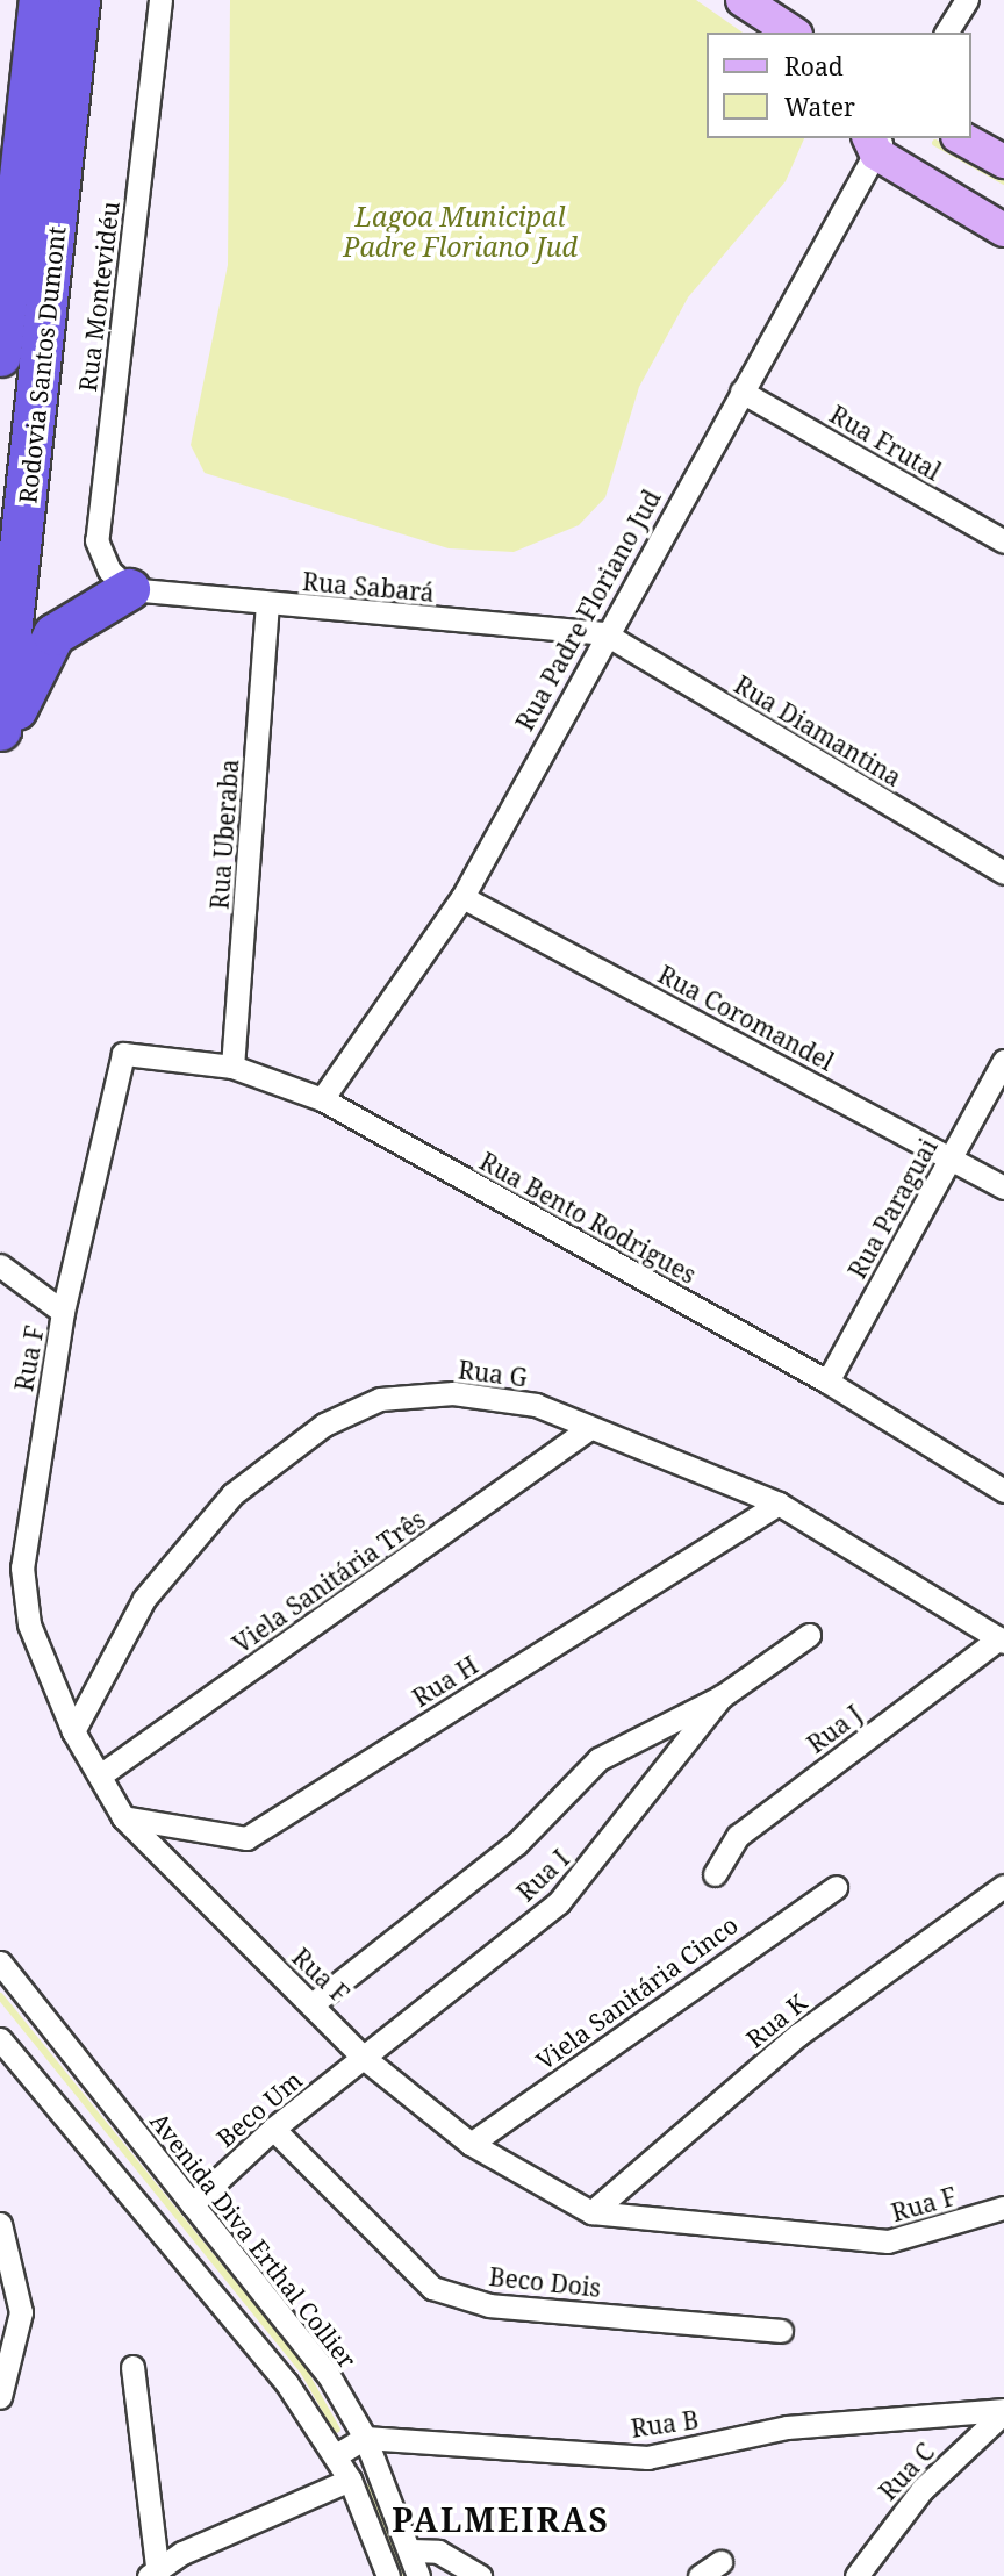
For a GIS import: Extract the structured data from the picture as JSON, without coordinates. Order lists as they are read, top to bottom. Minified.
{"streets":{"highway":["Rodovia Santos Dumont"],"street":["Rua Montevidéu","Rua Frutal","Rua Sabará","Rua Padre Floriano Jud","Rua Diamantina","Rua Uberaba","Rua Coromandel","Rua Paraguai","Rua Bento Rodrigues","Rua F","Rua G","Viela Sanitária Três","Rua H","Rua J","Rua I","Viela Sanitária Cinco","Rua K","Beco Um","Avenida Diva Erthal Collier","Beco Dois","Rua B","Rua C"]},"crossings":[["Rua Montevidéu","Rua Sabará"],["Rua Frutal","Rua Padre Floriano Jud"],["Rua Sabará","Rua Padre Floriano Jud"],["Rua Sabará","Rua Diamantina"],["Rua Sabará","Rua Uberaba"],["Rua Padre Floriano Jud","Rua Diamantina"],["Rua Padre Floriano Jud","Rua Coromandel"],["Rua Padre Floriano Jud","Rua Bento Rodrigues"],["Rua Uberaba","Rua Bento Rodrigues"],["Rua Coromandel","Rua Paraguai"],["Rua Paraguai","Rua Bento Rodrigues"],["Rua Bento Rodrigues","Rua F"],["Rua F","Rua G"],["Rua F","Viela Sanitária Três"],["Rua F","Rua H"],["Rua F","Rua I"],["Rua F","Viela Sanitária Cinco"],["Rua F","Rua K"],["Rua F","Beco Um"],["Rua G","Viela Sanitária Três"],["Rua G","Rua H"],["Rua G","Rua J"],["Rua I","Beco Um"],["Beco Um","Avenida Diva Erthal Collier"],["Beco Um","Beco Dois"],["Avenida Diva Erthal Collier","Rua B"],["Rua B","Rua C"]],"districts":["PALMEIRAS"],"water":["Lagoa Municipal Padre Floriano Jud"],"legend":["Road","Water"]}
